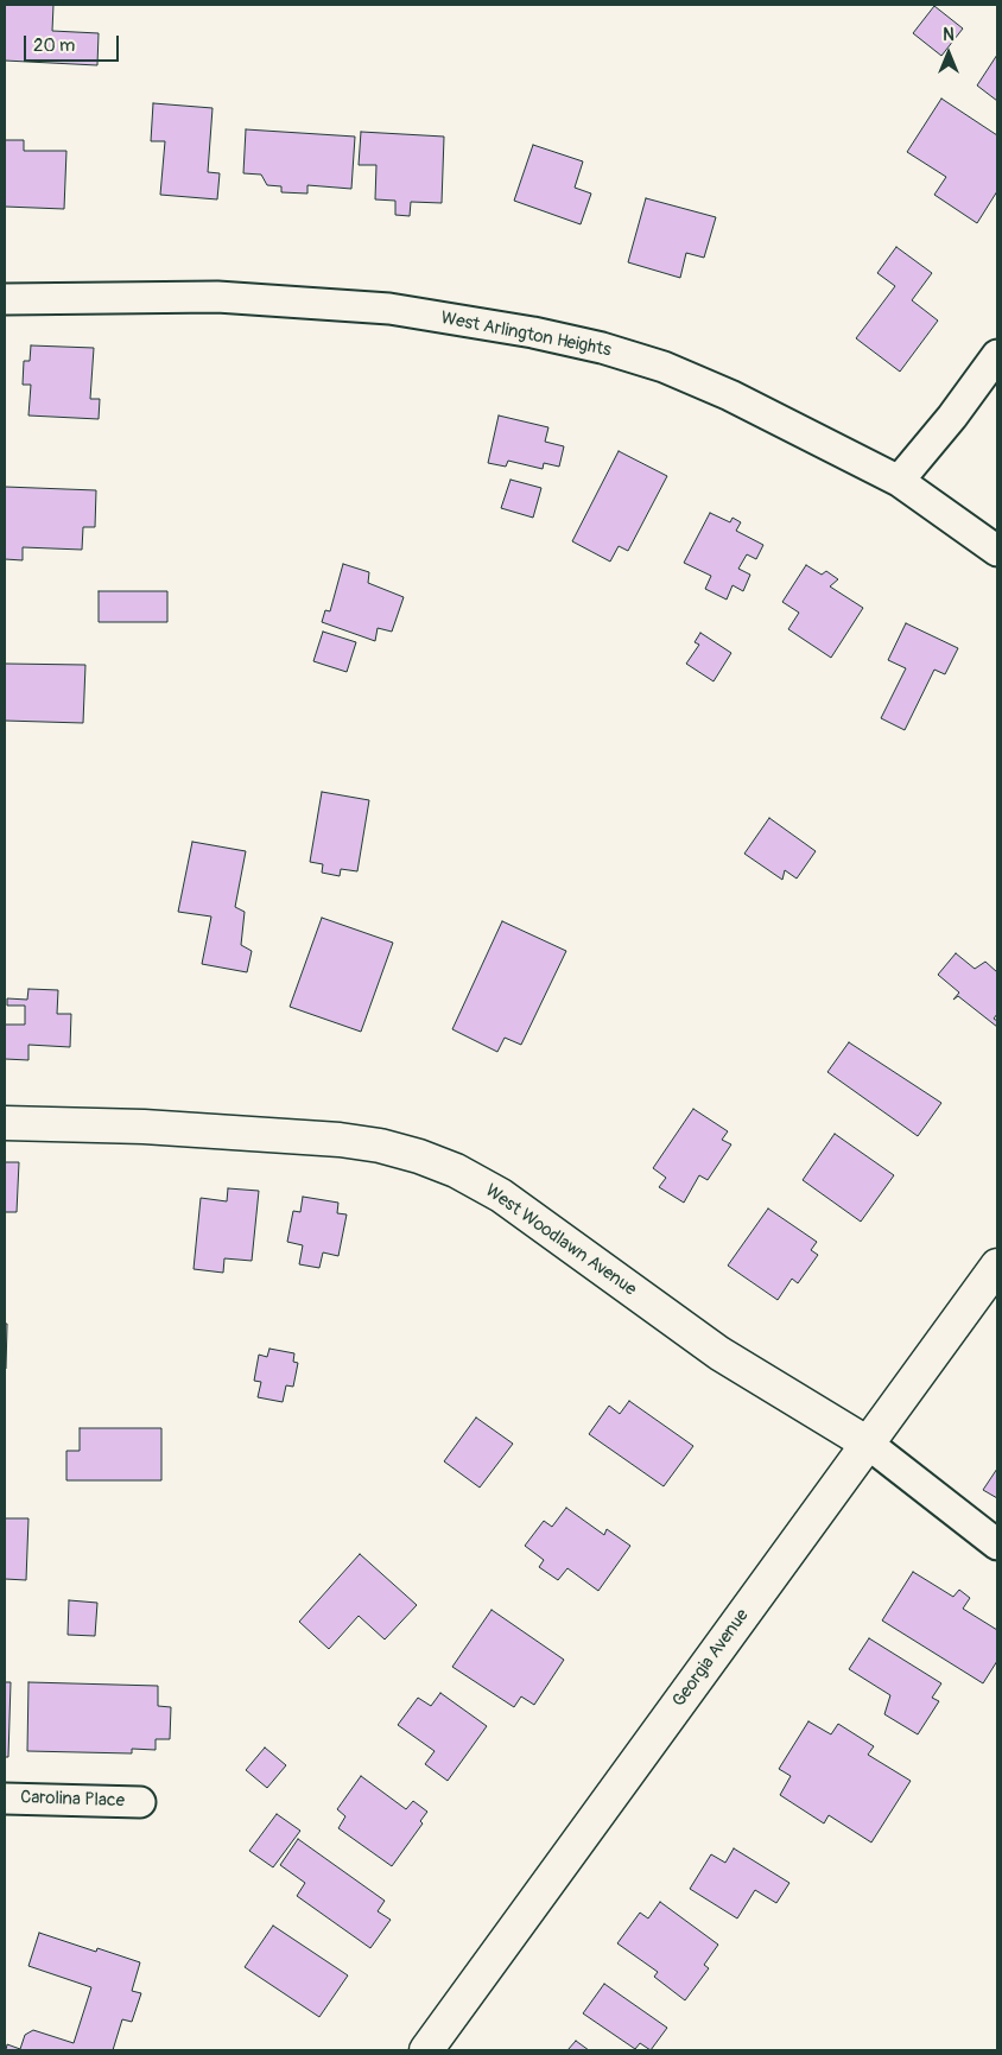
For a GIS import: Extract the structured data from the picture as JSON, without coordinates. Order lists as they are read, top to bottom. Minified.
{"streets":{"main road":["West Woodlawn Avenue","Georgia Avenue"],"street":["West Arlington Heights","Carolina Place"]},"crossings":[["West Woodlawn Avenue","Georgia Avenue"]],"scale_bar":"20 m","north":"top"}
